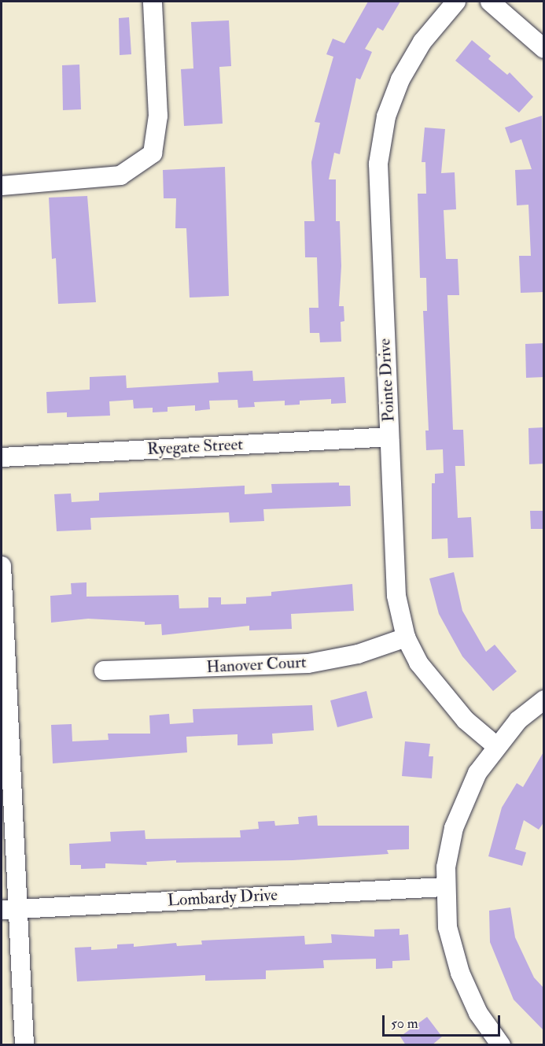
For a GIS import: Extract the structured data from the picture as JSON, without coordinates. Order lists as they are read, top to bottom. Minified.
{"streets":{"street":["Pointe Drive","Ryegate Street","Hanover Court","Lombardy Drive"]},"crossings":[["Pointe Drive","Ryegate Street"],["Pointe Drive","Hanover Court"]],"scale_bar":"50 m"}
